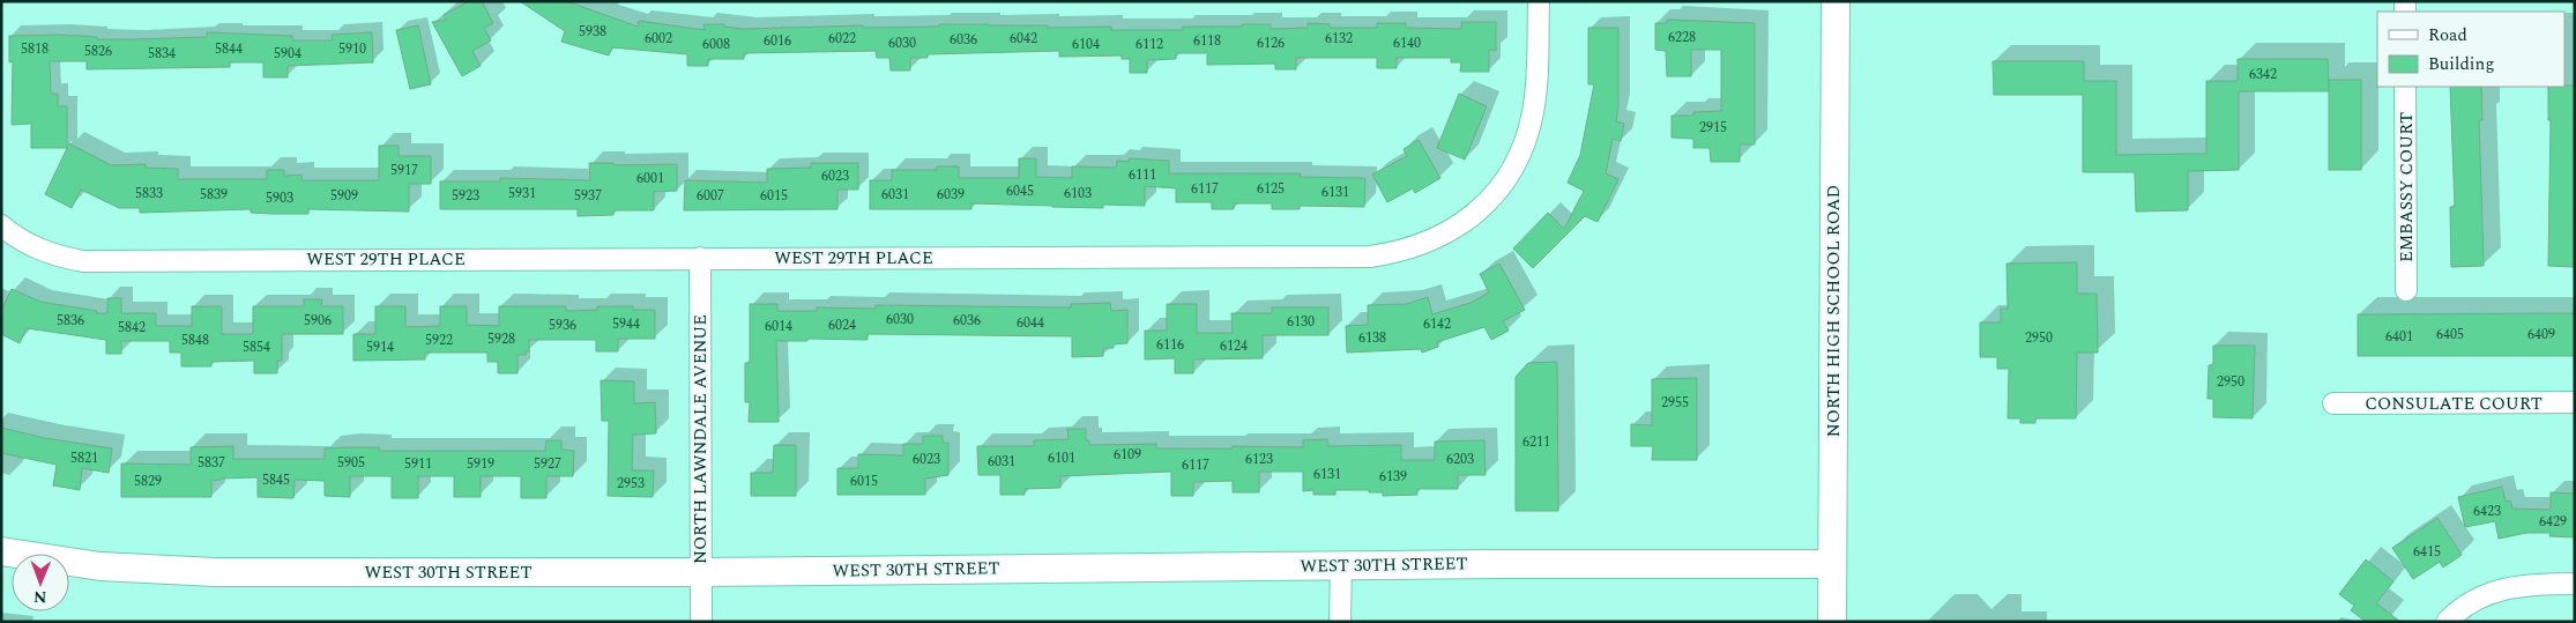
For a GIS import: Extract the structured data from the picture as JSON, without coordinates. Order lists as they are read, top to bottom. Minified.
{"streets":{"street":["EMBASSY COURT","WEST 29TH PLACE","NORTH HIGH SCHOOL ROAD","CONSULATE COURT","NORTH LAWNDALE AVENUE","WEST 30TH STREET"]},"crossings":[["WEST 29TH PLACE","NORTH LAWNDALE AVENUE"],["NORTH HIGH SCHOOL ROAD","WEST 30TH STREET"],["NORTH LAWNDALE AVENUE","WEST 30TH STREET"]],"house_numbers":["5938","6228","6002","6022","6042","6132","6036","6016","6118","6030","6126","6140","6008","6104","6112","5818","5844","5910","5826","5834","5904","6342","2915","5917","6111","6023","6001","6117","6125","6045","6131","5833","5931","6103","5839","6031","6039","5909","5923","5937","6007","6015","5903","6030","5836","5906","6036","6130","6044","5944","6142","5936","6024","6014","5842","6405","6409","6401","6138","2950","5928","5848","5922","6116","6124","5854","5914","2950","2955","6211","6109","5821","6101","6023","6123","6203","6031","5837","5905","5911","5919","5927","6117","6131","6139","5845","5829","6015","2953","6423","6429","6415"],"legend":["Road","Building"],"north":"bottom"}
